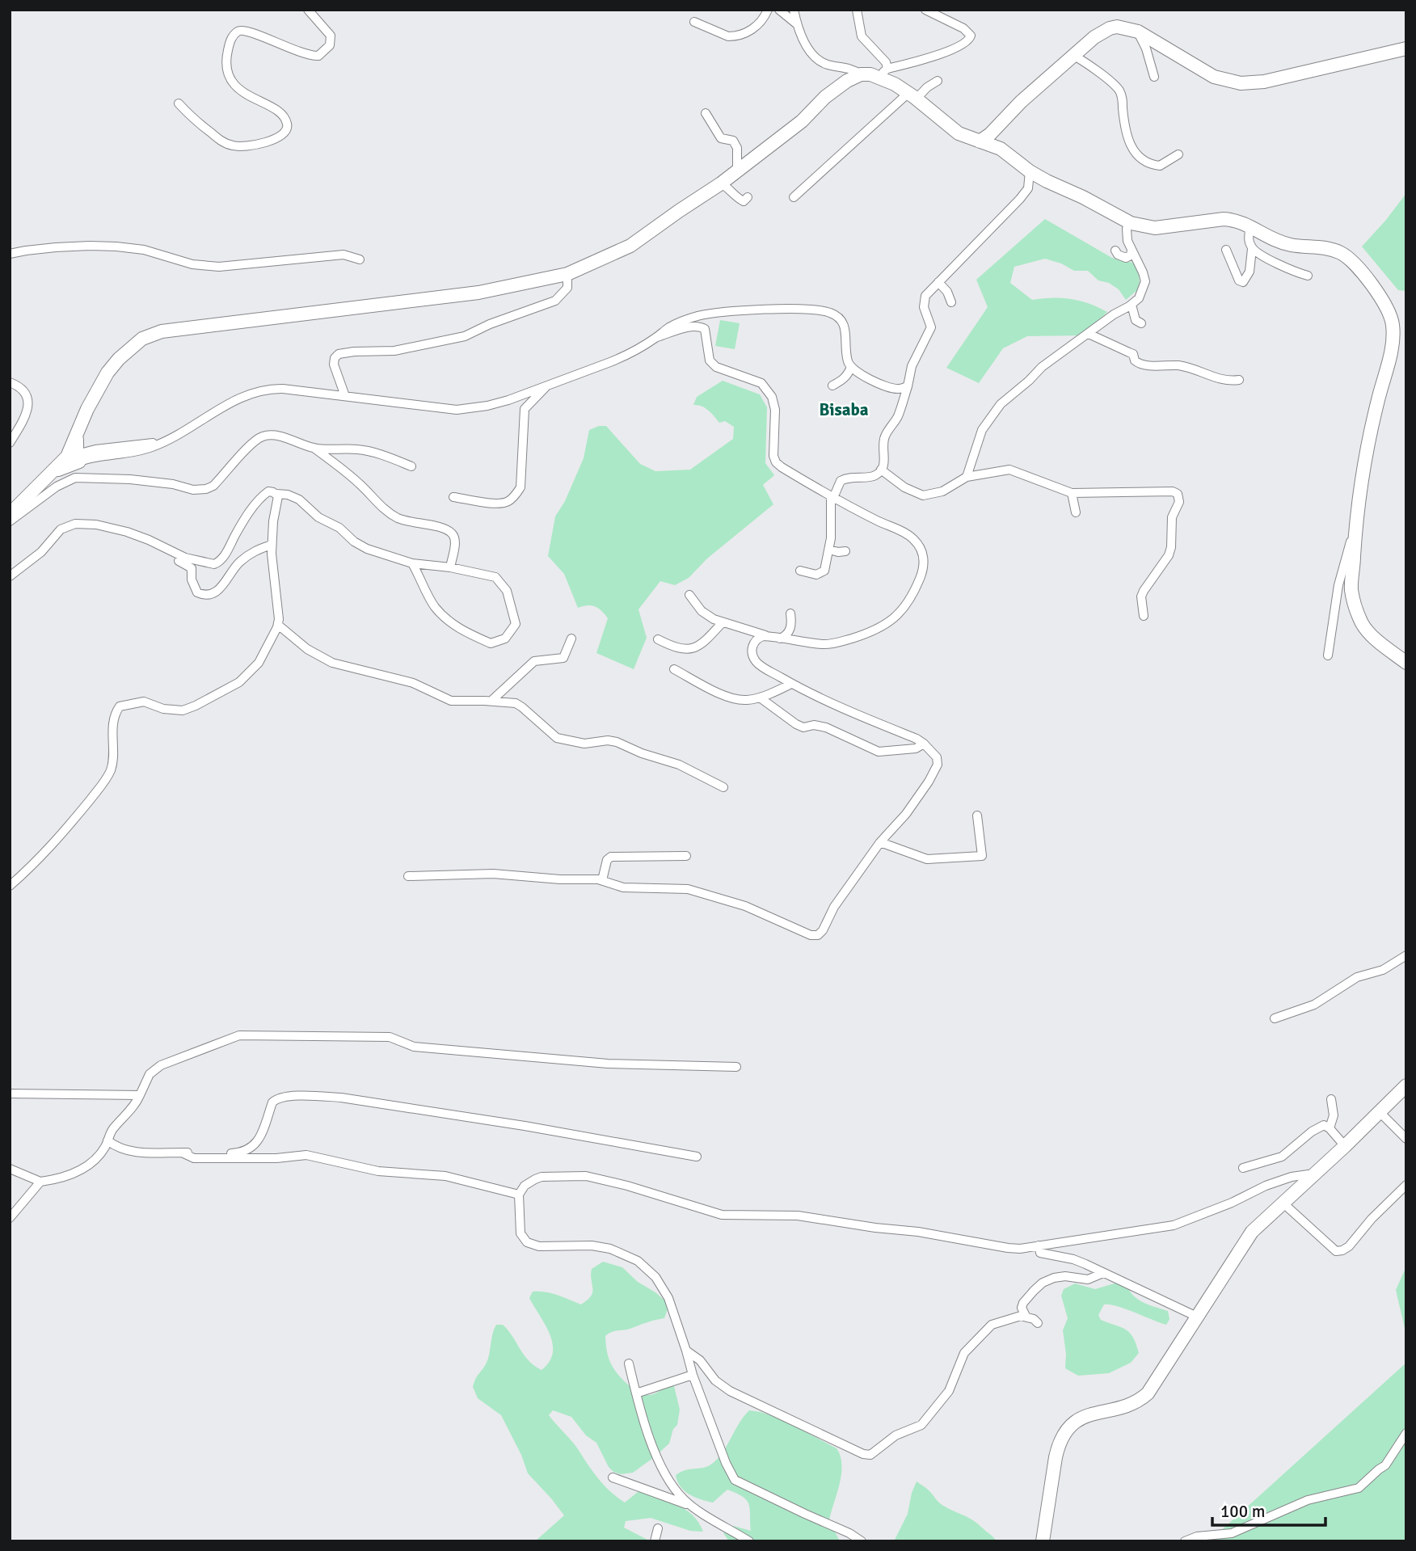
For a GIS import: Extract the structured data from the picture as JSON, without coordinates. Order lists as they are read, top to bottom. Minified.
{"districts":["Bisaba"],"scale_bar":"100 m"}
